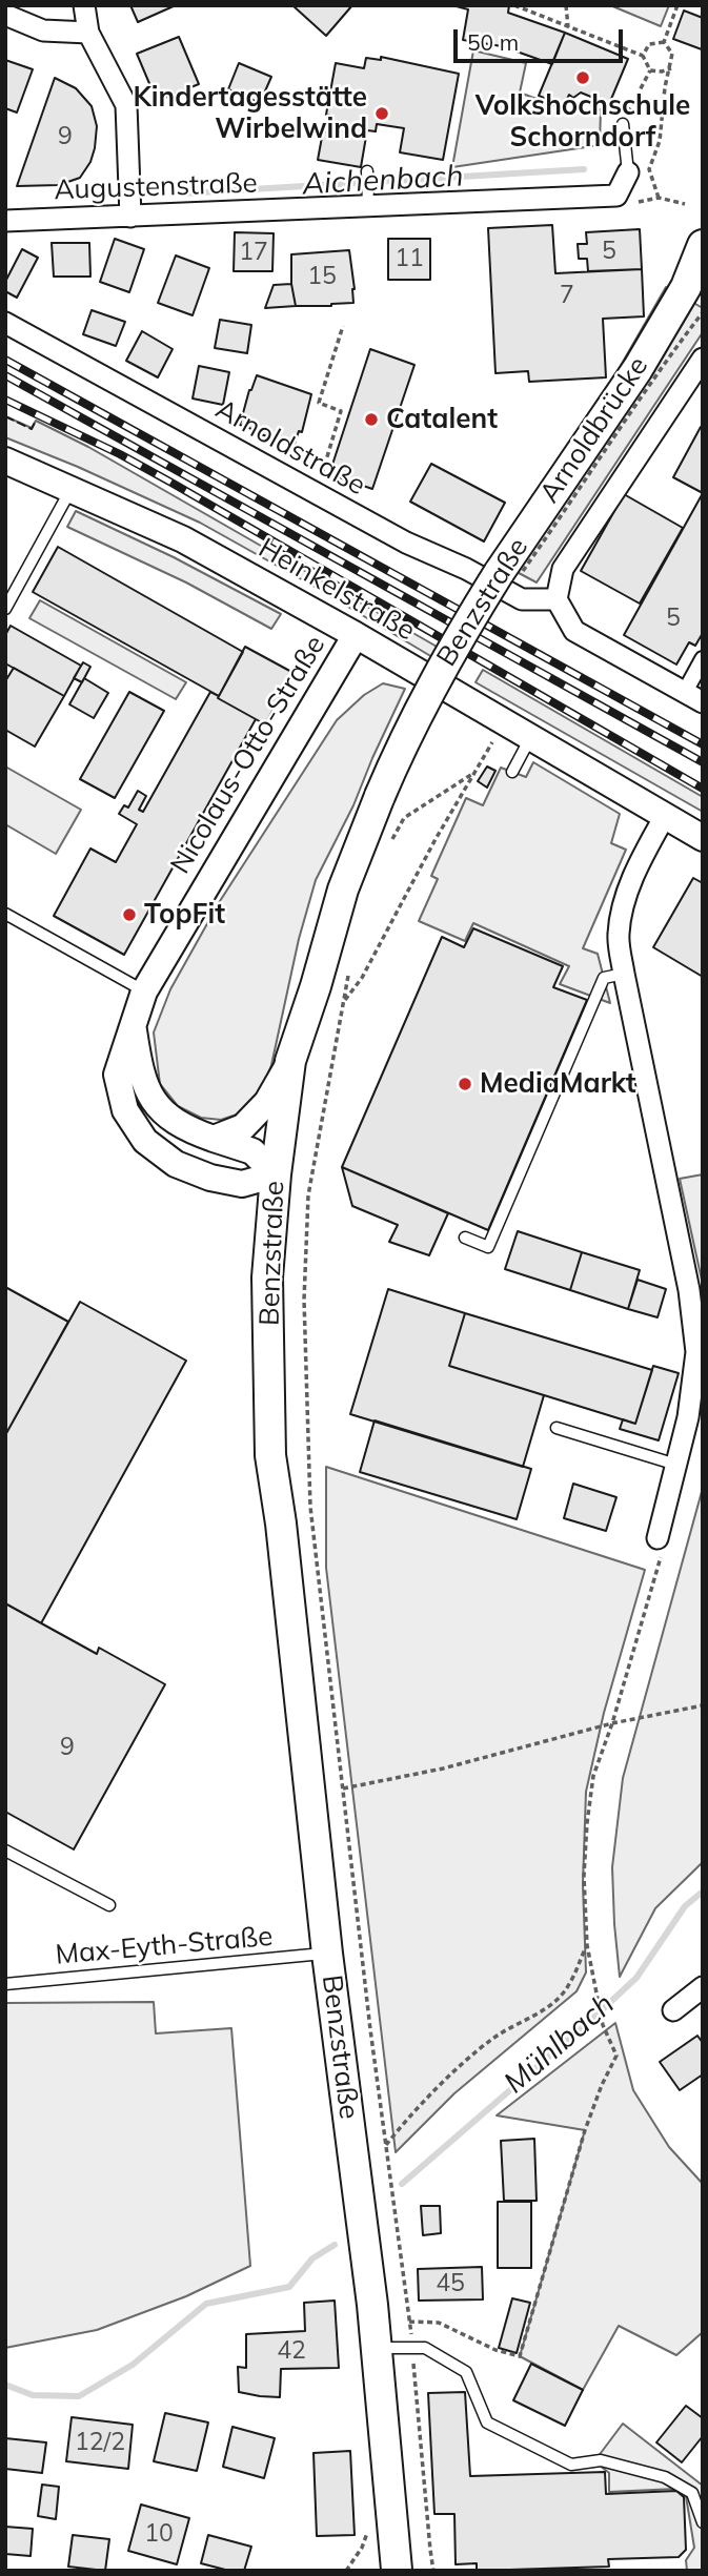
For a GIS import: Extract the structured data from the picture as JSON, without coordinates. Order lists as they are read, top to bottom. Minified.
{"streets":{"main road":["Benzstraße"],"street":["Augustenstraße","Arnoldstraße","Heinkelstraße","Nicolaus-Otto-Straße"],"lane":["Max-Eyth-Straße"],"path":["Arnoldbrücke"]},"crossings":[["Heinkelstraße","Nicolaus-Otto-Straße"],["Benzstraße","Nicolaus-Otto-Straße"],["Benzstraße","Max-Eyth-Straße"]],"water":["Aichenbach","Mühlbach"],"places":["Volkshochschule Schorndorf","Kindertagesstätte Wirbelwind","Catalent","TopFit","MediaMarkt"],"house_numbers":["9","5","17","11","15","7","5","9","45","42","12/2","10"],"scale_bar":"50 m"}
